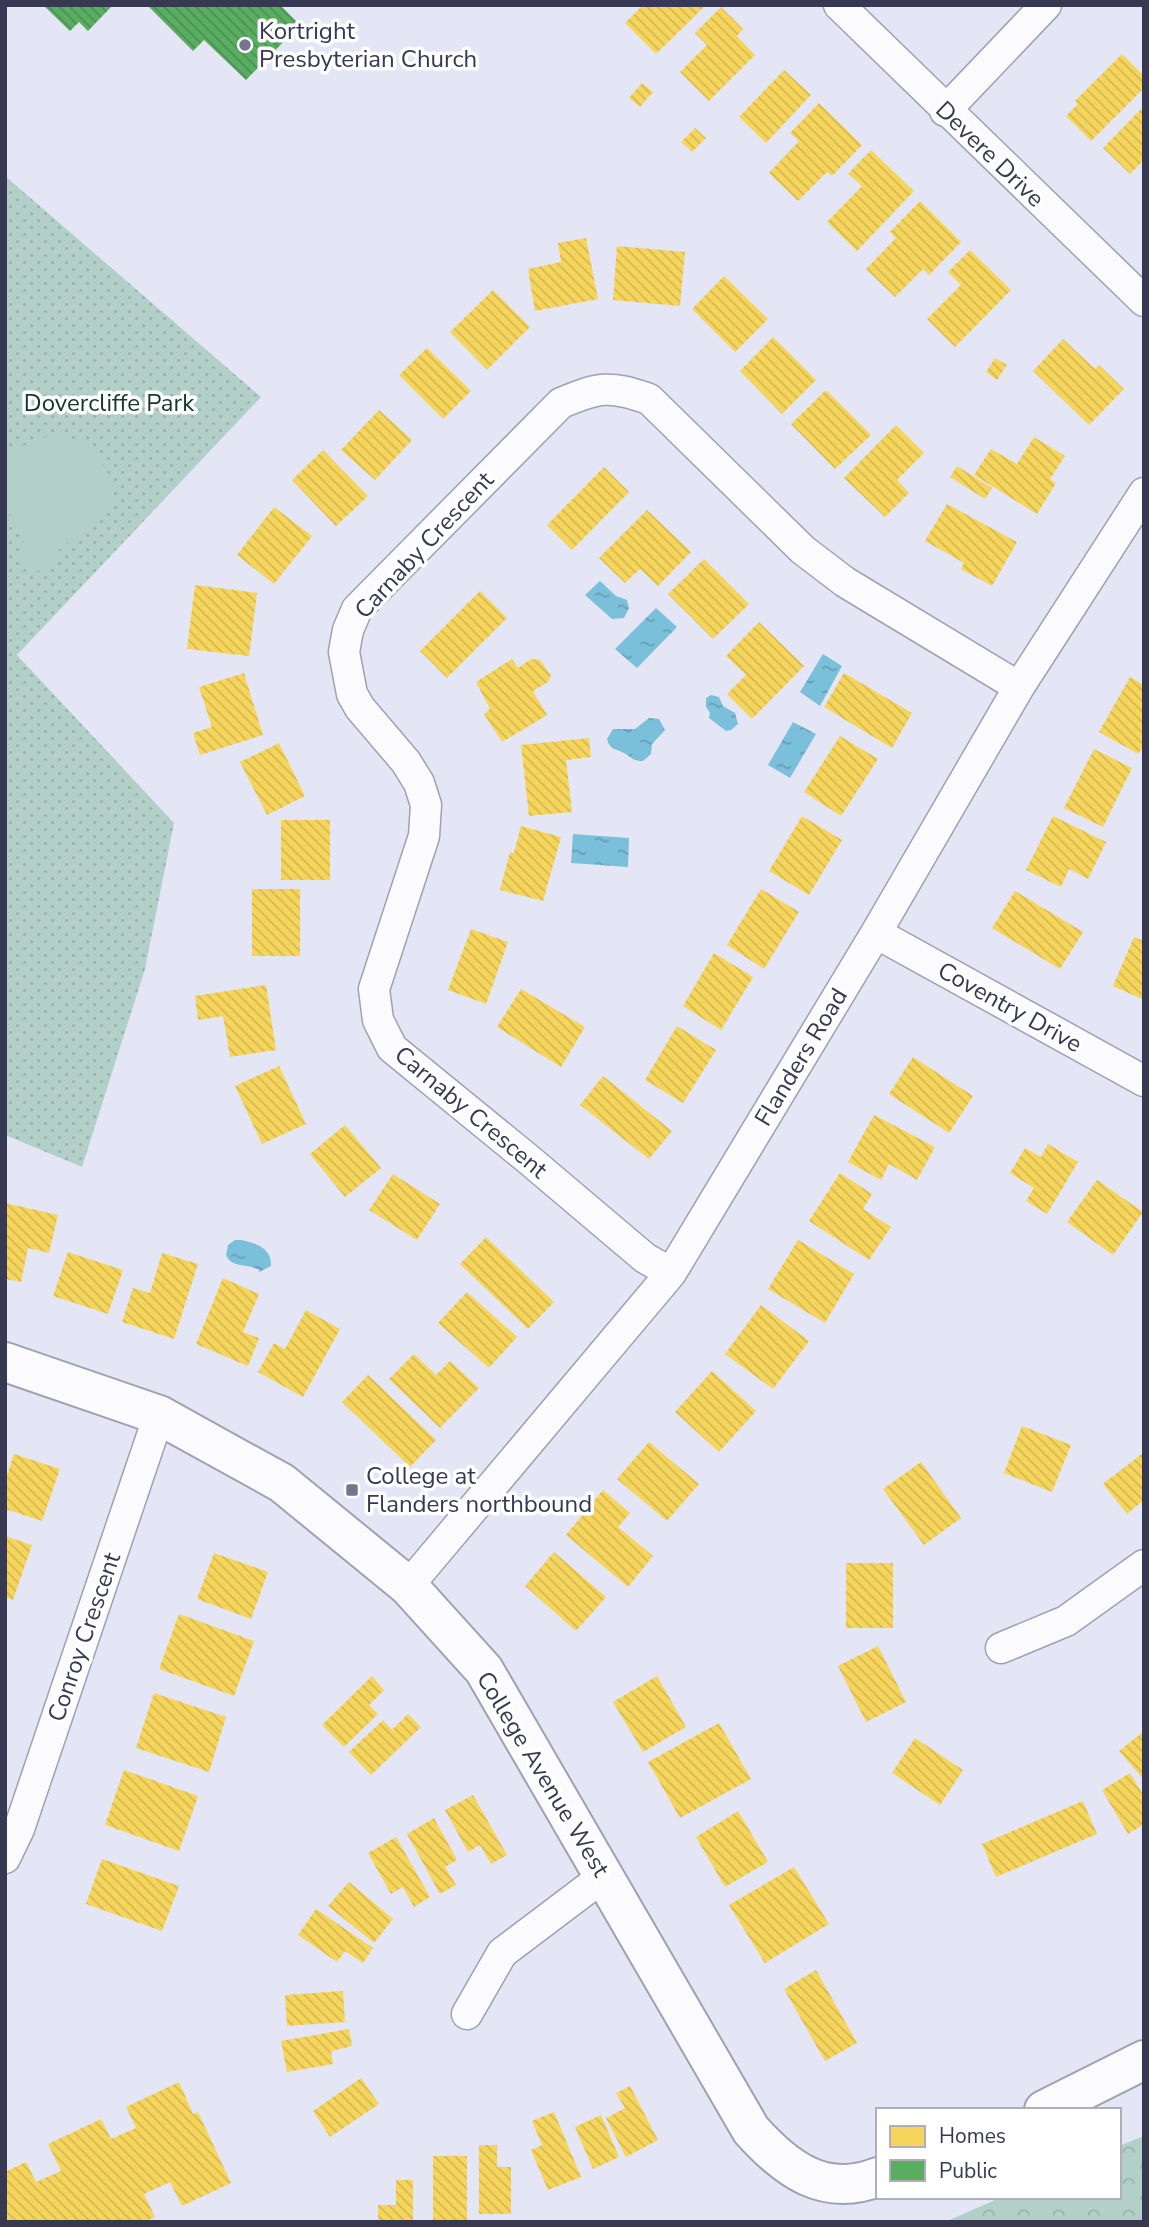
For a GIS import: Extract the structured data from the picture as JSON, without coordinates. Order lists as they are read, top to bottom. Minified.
{"streets":{"street":["Devere Drive","Carnaby Crescent","Coventry Drive","Flanders Road","Conroy Crescent","College Avenue West"]},"crossings":[["Carnaby Crescent","Flanders Road"],["Coventry Drive","Flanders Road"],["Flanders Road","College Avenue West"],["Conroy Crescent","College Avenue West"]],"parks":["Dovercliffe Park"],"places":{"other":["Kortright Presbyterian Church"],"transit":["College at Flanders northbound"]},"legend":["Homes","Public"]}
